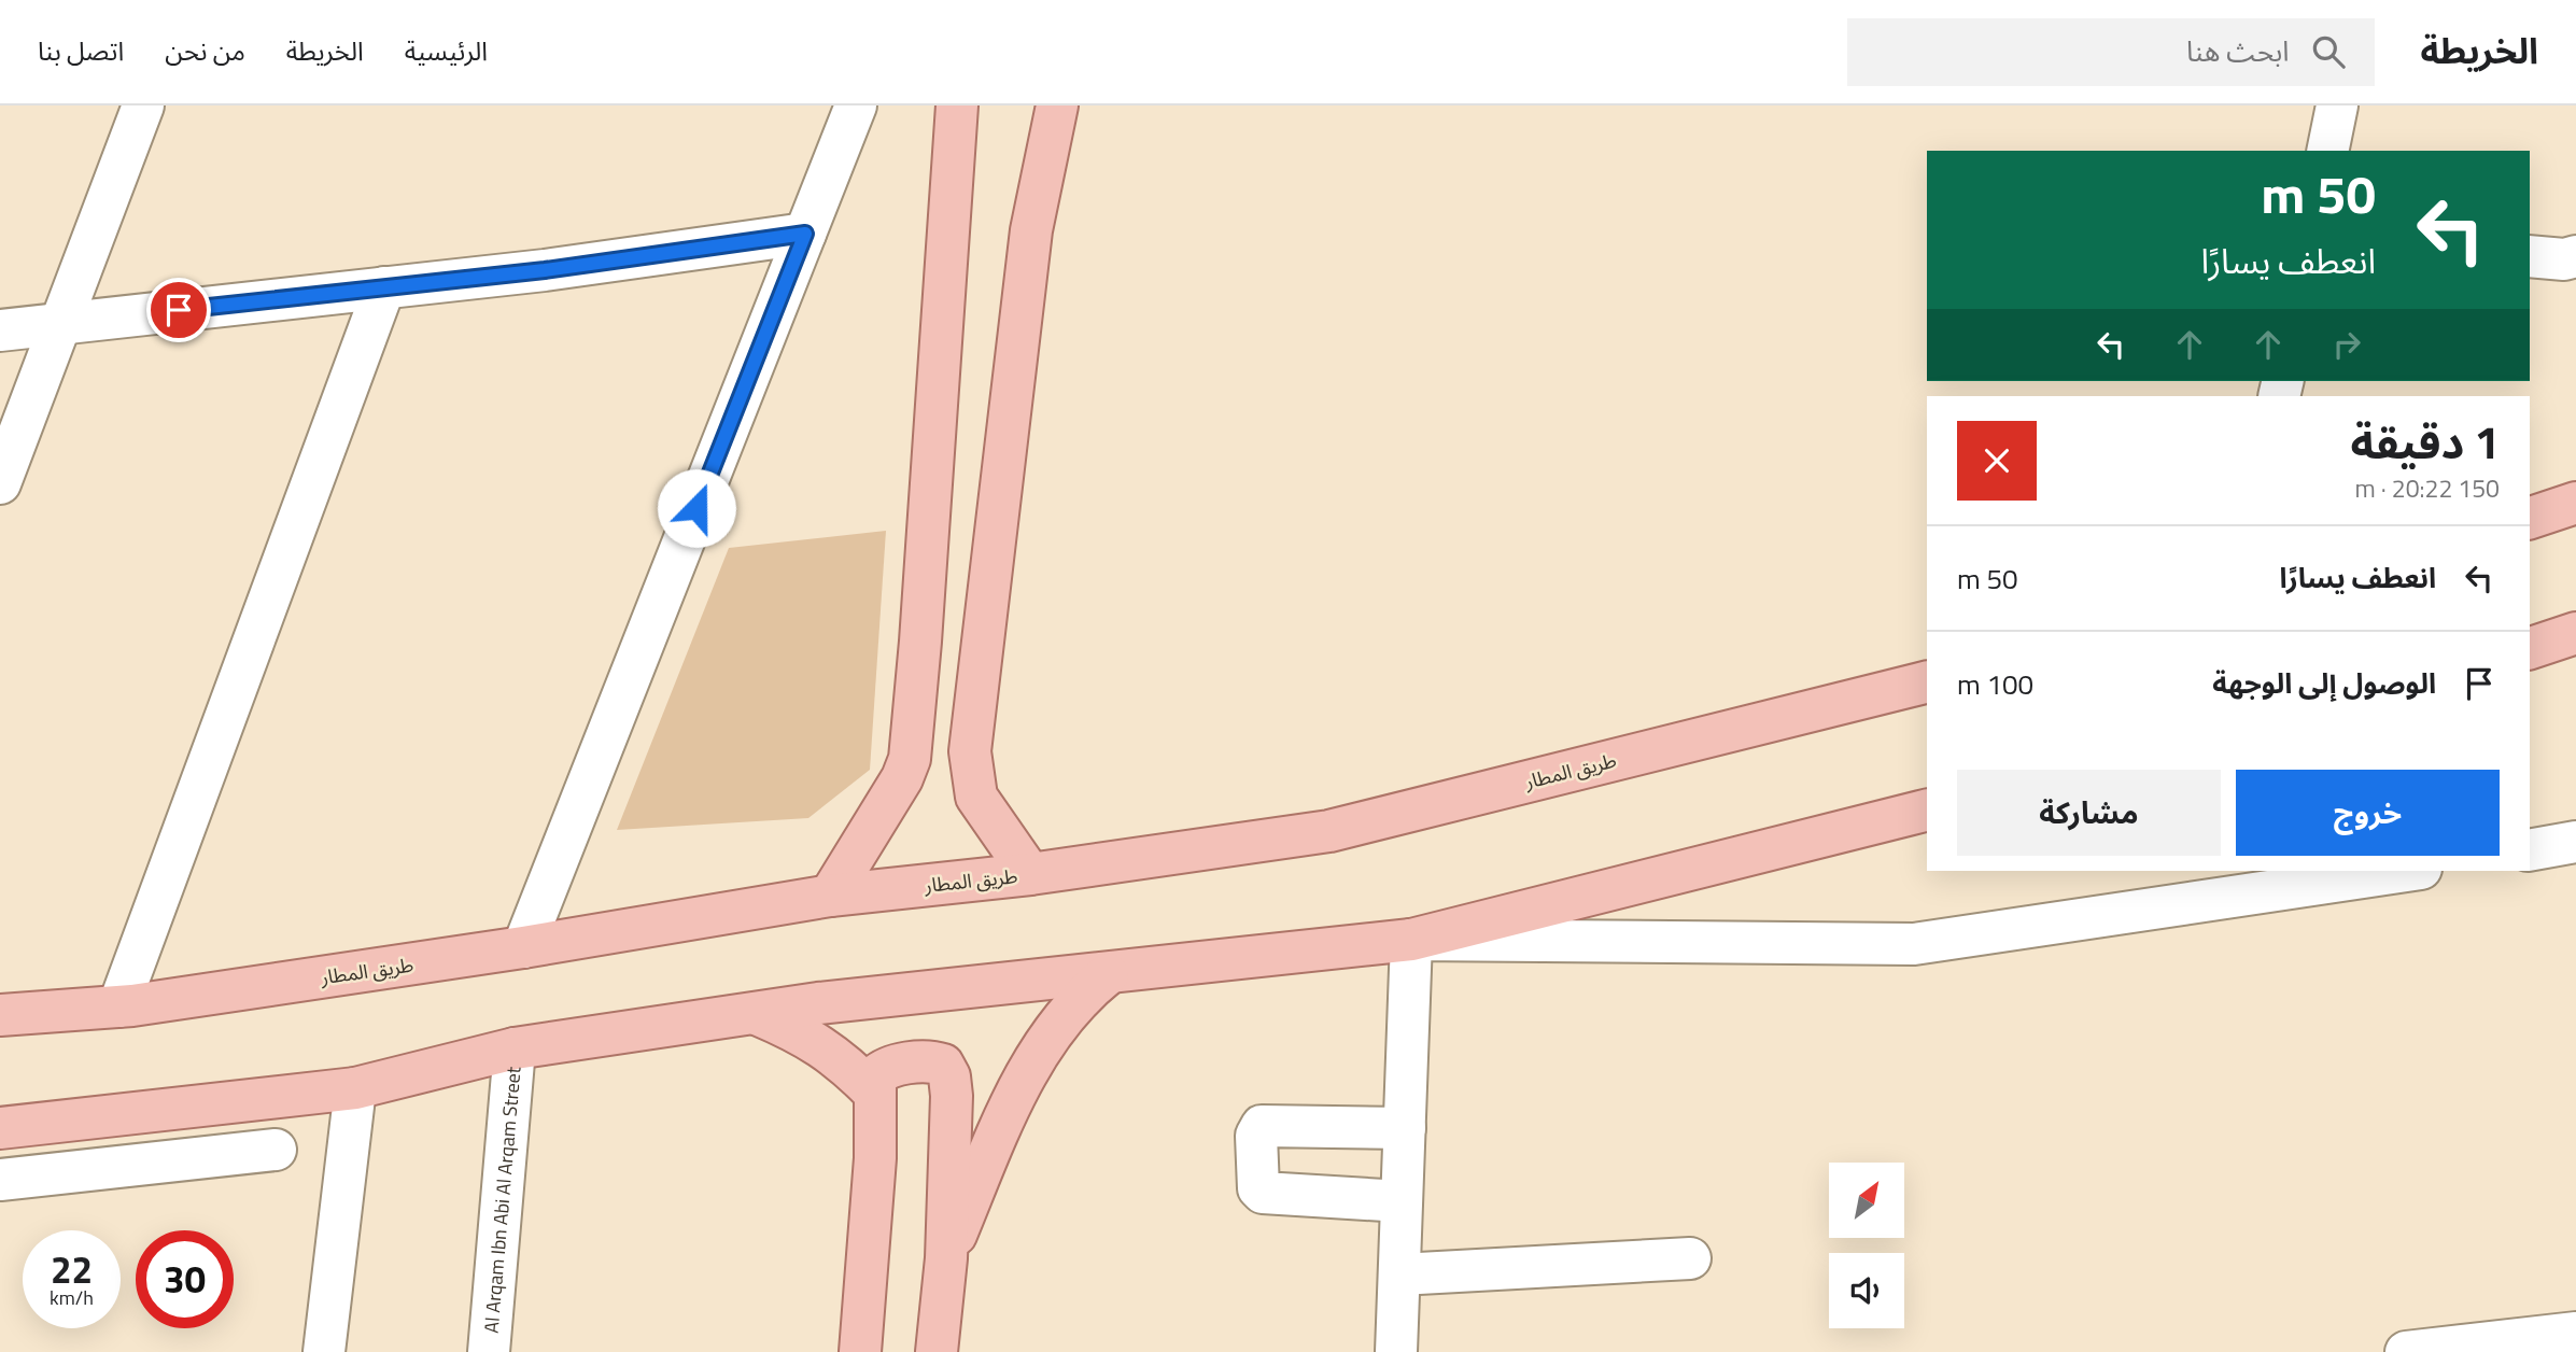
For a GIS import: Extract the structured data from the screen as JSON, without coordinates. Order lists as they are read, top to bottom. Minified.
{"streets":{"main road":["طريق المطار"],"street":["Al Arqam Ibn Abi Al Arqam Street"]},"north":"top right","page":{"header":"الخريطة","search":"ابحث هنا","nav":["الرئيسية","الخريطة","من نحن","اتصل بنا"],"turn":["50 m","انعطف يسارًا"],"heading":["1 دقيقة","150 m · 20:22"],"list":[{"name":"انعطف يسارًا","value":"50 m"},{"name":"الوصول إلى الوجهة","value":"100 m"}],"buttons":["خروج","مشاركة"],"speed":"22 km/h","limit":"30"}}
